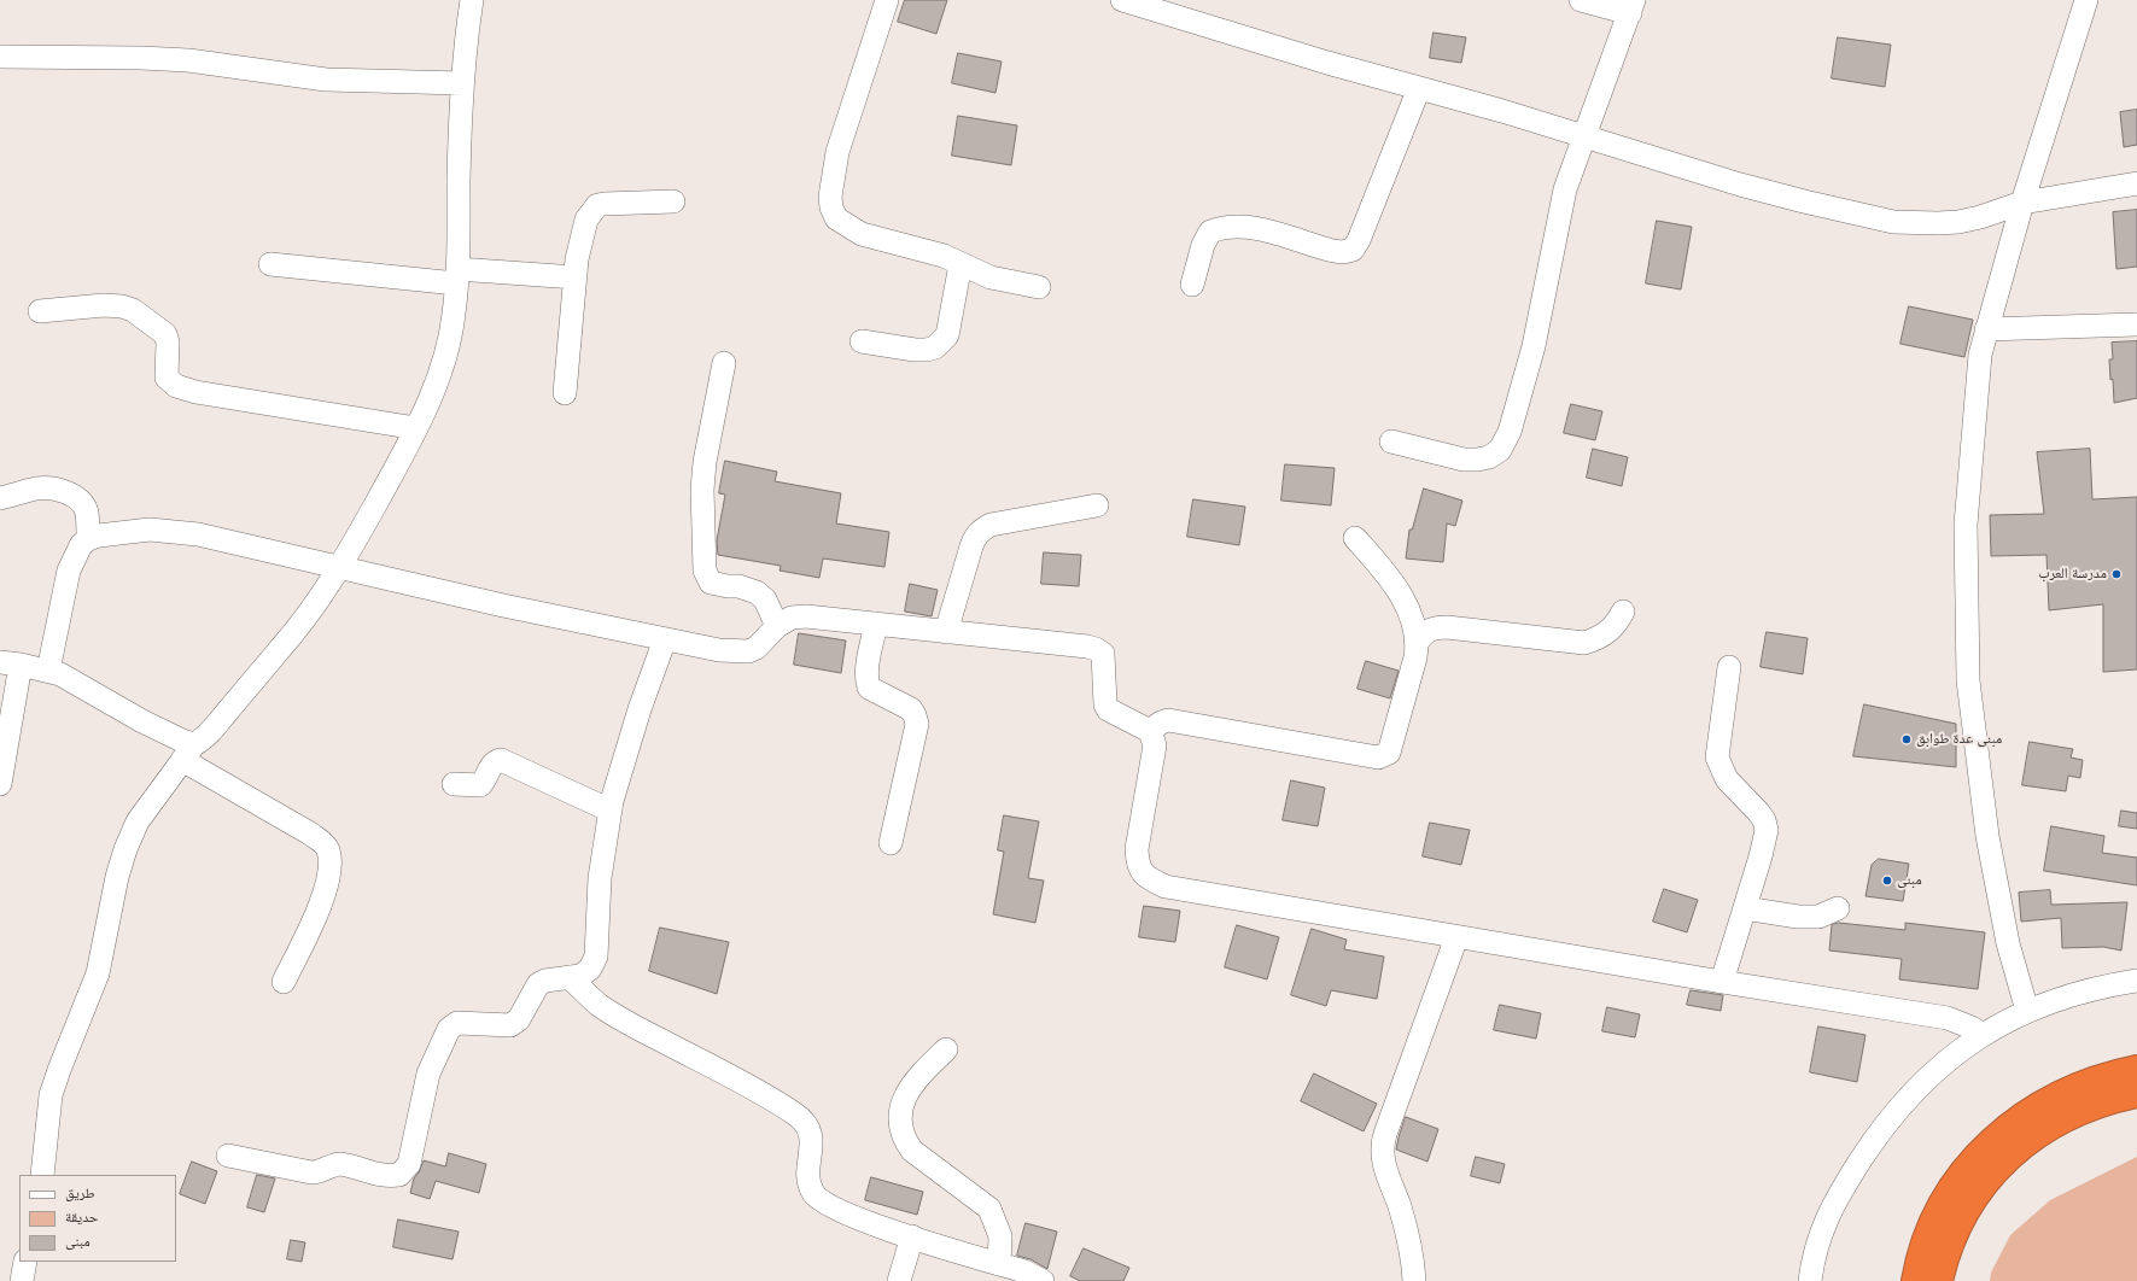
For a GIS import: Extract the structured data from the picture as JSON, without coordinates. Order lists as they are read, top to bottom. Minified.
{"places":["مدرسة العرب","مبنى عدة طوابق","مبنى"],"legend":["طريق","حديقة","مبنى"]}
